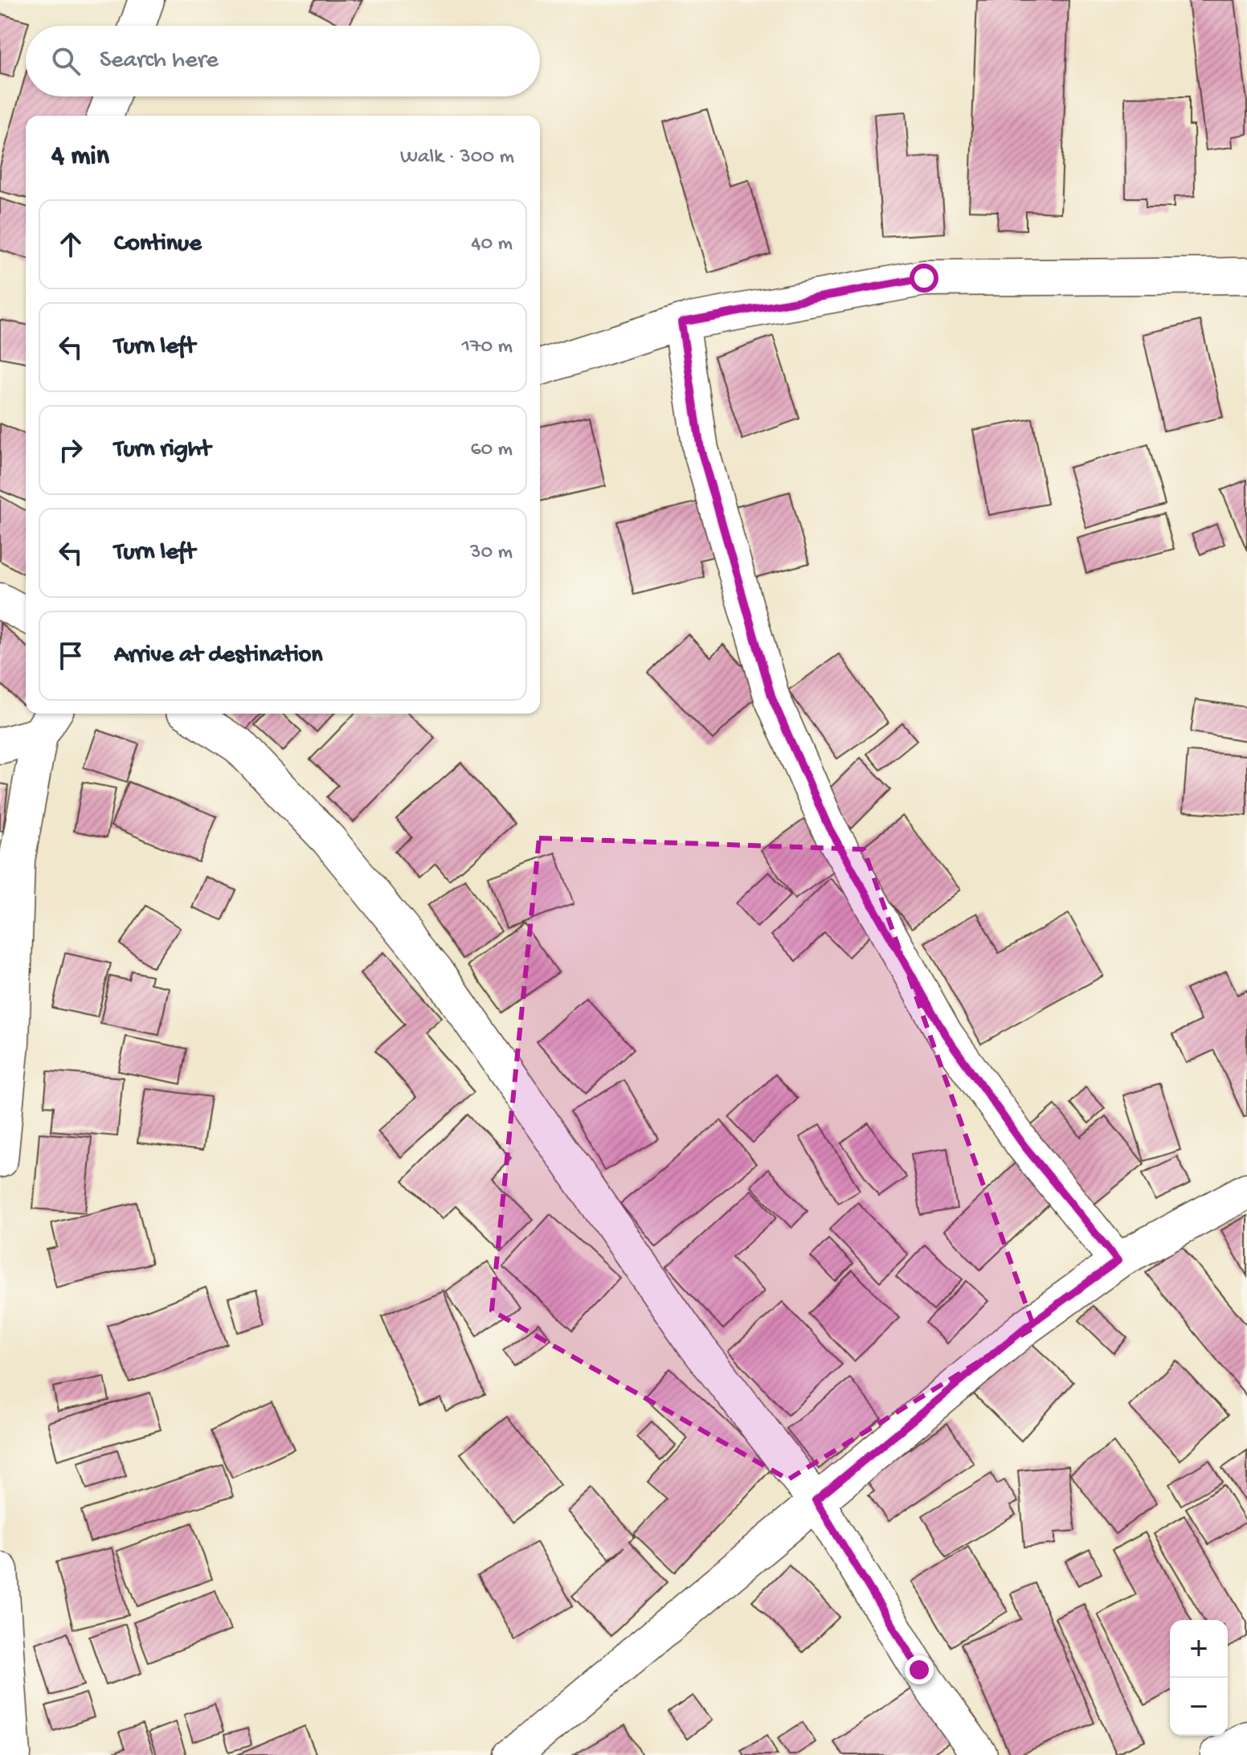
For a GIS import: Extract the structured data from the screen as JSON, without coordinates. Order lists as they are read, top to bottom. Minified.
{"page":{"search":"Search here","heading":["4 min","Walk · 300 m"],"list":[["Continue","40 m"],["Turn left","170 m"],["Turn right","60 m"],["Turn left","30 m"],"Arrive at destination"],"map_buttons":["+","−"]}}
